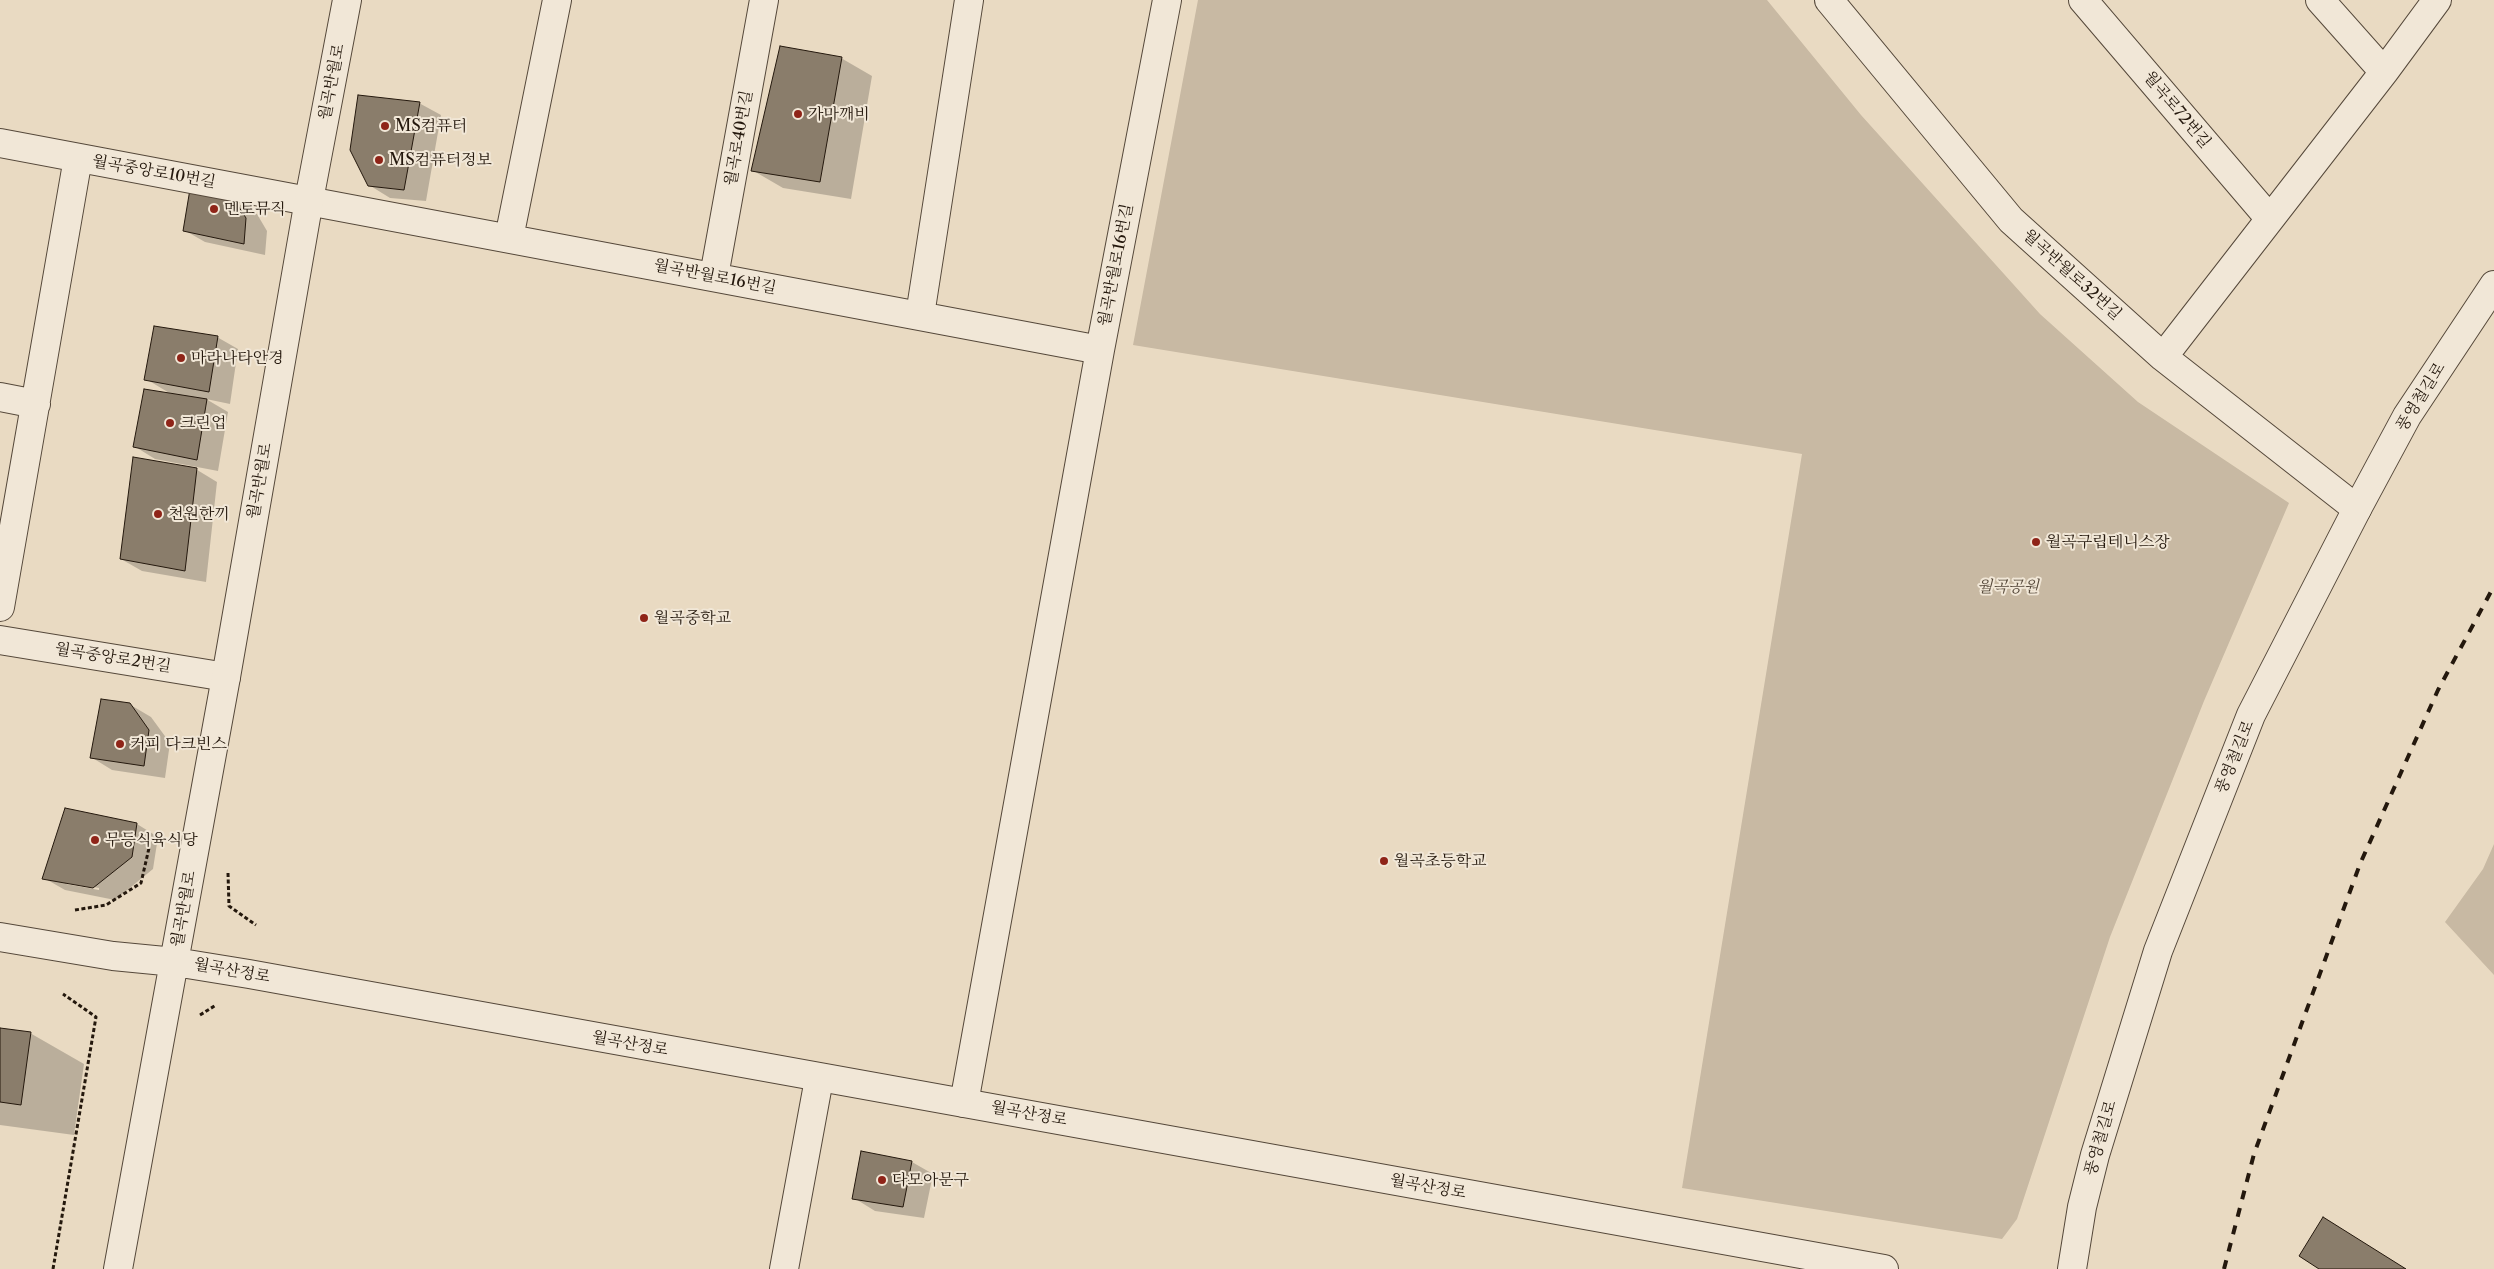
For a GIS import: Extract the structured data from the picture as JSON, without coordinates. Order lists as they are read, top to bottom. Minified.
{"streets":{"street":["월곡반월로","월곡로72번길","월곡로40번길","월곡중앙로10번길","월곡반월로16번길","월곡반월로32번길","풍영철길로","월곡중앙로2번길","월곡산정로"]},"crossings":[["월곡반월로","월곡중앙로10번길"],["월곡반월로","월곡반월로16번길"],["월곡반월로","월곡중앙로2번길"],["월곡반월로","월곡산정로"],["월곡로40번길","월곡반월로16번길"],["월곡중앙로10번길","월곡반월로16번길"],["월곡반월로32번길","풍영철길로"]],"parks":["월곡공원"],"places":["가마깨비","MS컴퓨터","MS컴퓨터정보","멘토뮤직","마라나타안경","크린업","천원한끼","월곡구립테니스장","월곡중학교","커피 다크빈스","무등식육식당","월곡초등학교","다모아문구"]}
